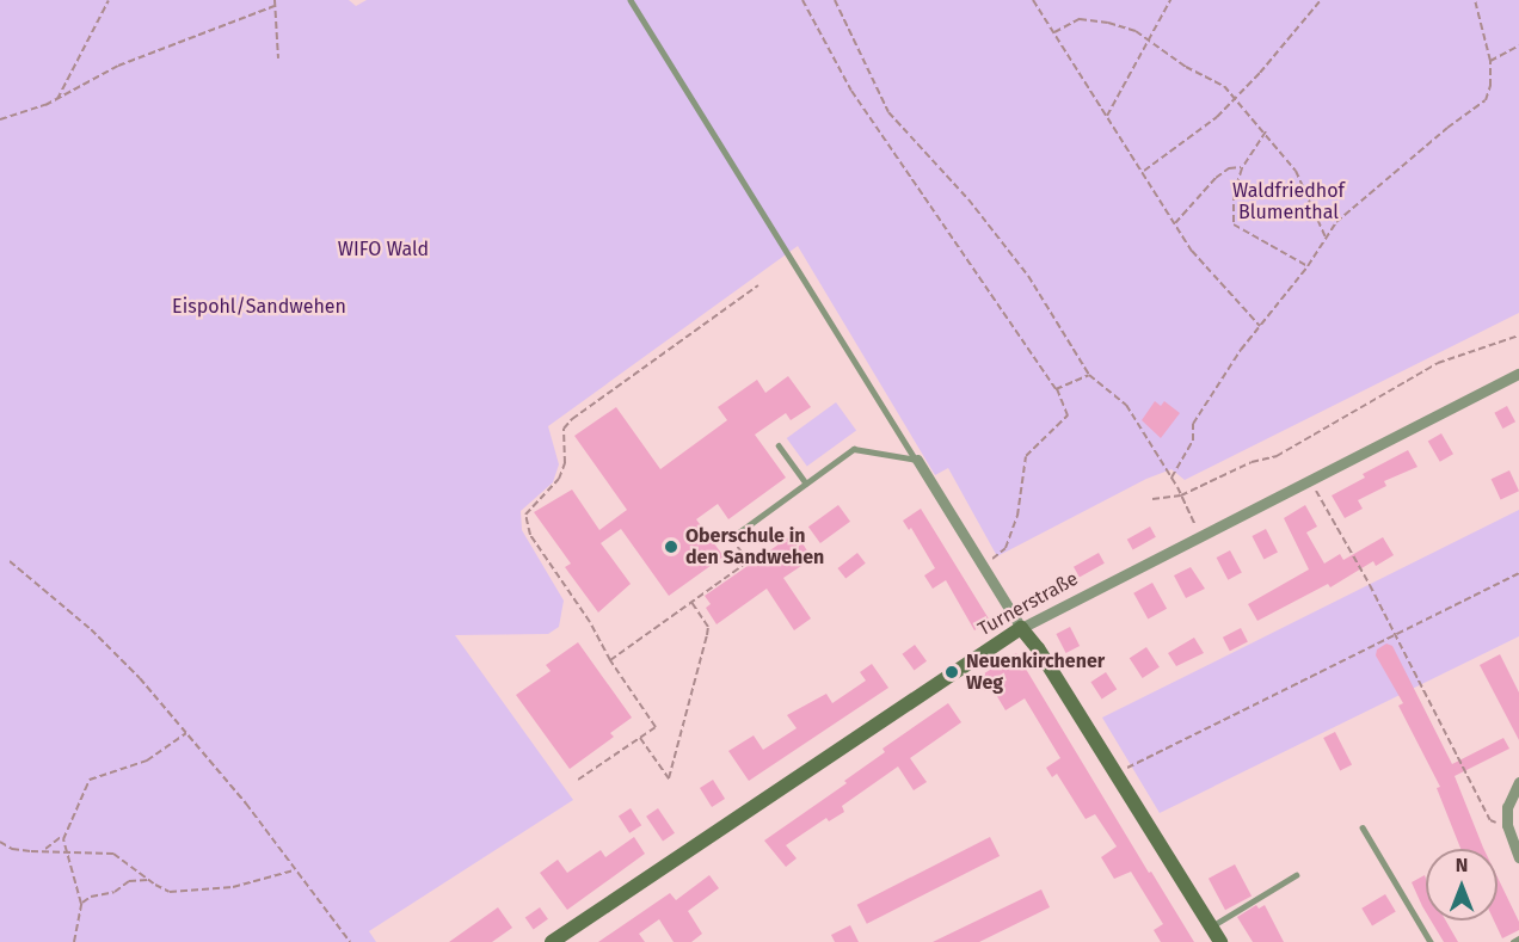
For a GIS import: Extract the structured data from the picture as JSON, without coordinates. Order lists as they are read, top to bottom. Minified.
{"streets":{"street":["Turnerstraße"]},"parks":["Waldfriedhof Blumenthal","WIFO Wald","Eispohl/Sandwehen"],"places":["Oberschule in den Sandwehen","Neuenkirchener Weg"],"north":"top"}
